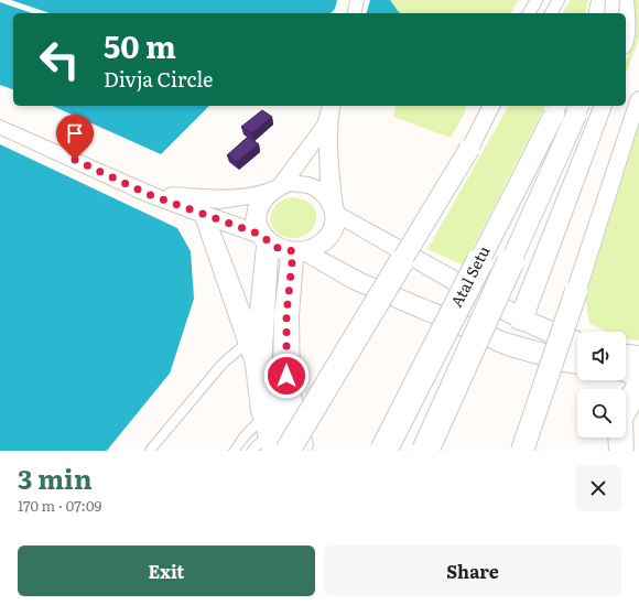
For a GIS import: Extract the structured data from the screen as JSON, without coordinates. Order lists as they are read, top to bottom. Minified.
{"streets":{"highway":["Atal Setu"]},"page":{"turn":["50 m","Divja Circle"],"heading":["3 min","170 m · 07:09"],"buttons":["Exit","Share"]}}
